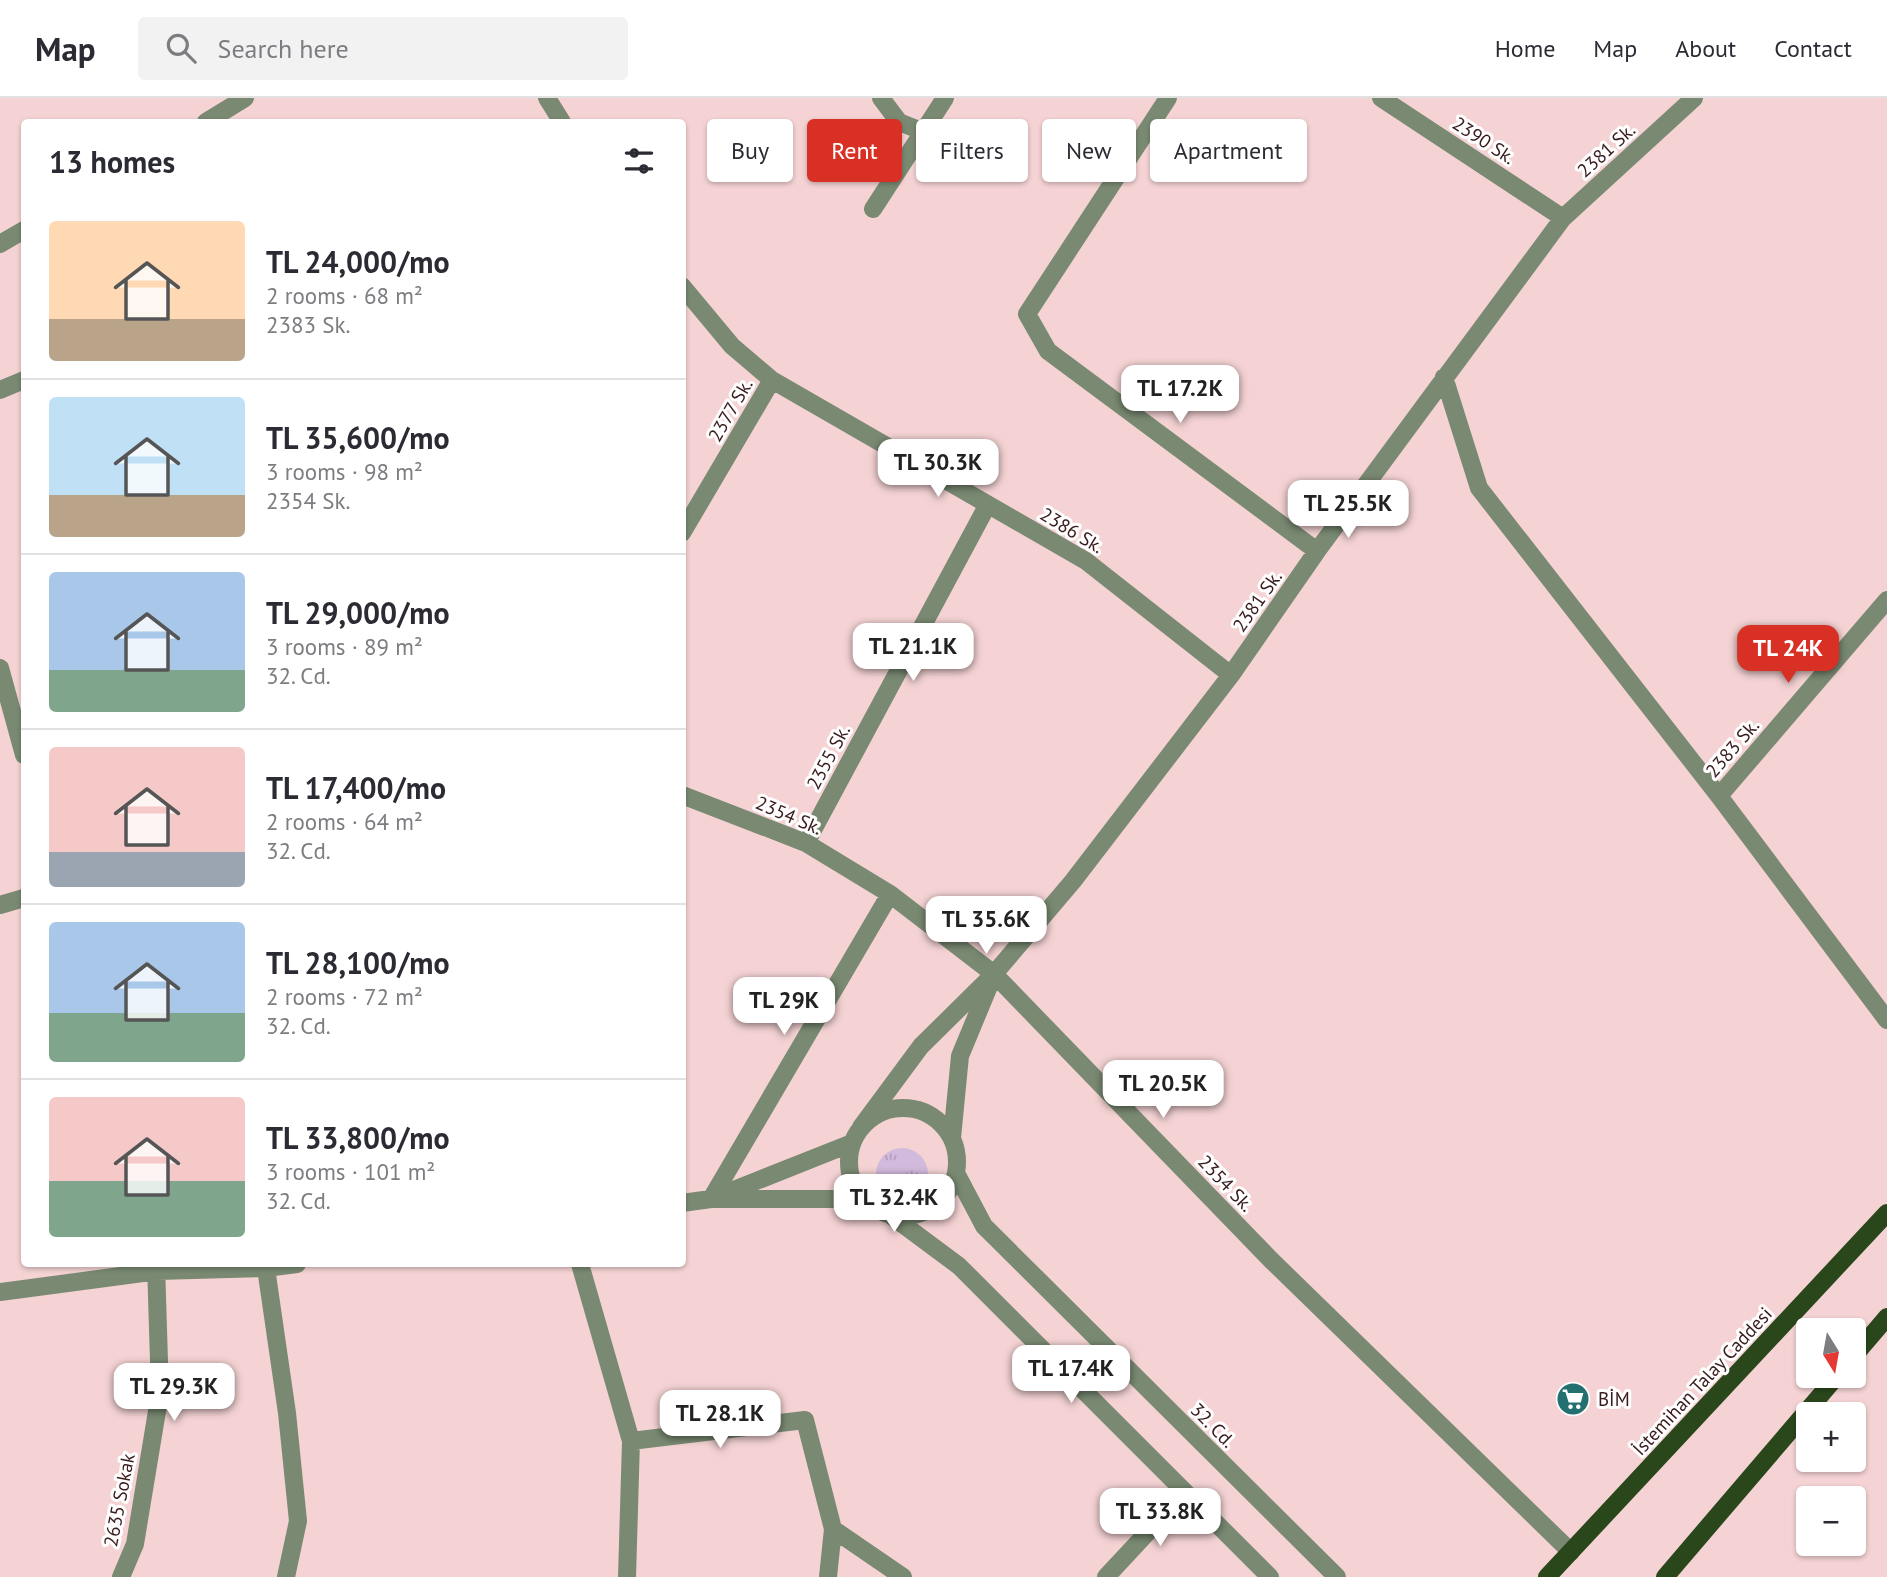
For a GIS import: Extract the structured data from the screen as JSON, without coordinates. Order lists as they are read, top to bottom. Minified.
{"streets":{"main road":["İstemihan Talay Caddesi"],"street":["2390 Sk.","2381 Sk.","2377 Sk.","2386 Sk.","2383 Sk.","2355 Sk.","2354 Sk.","32. Cd.","2635 Sokak"]},"crossings":[["2390 Sk.","2381 Sk."],["2381 Sk.","2386 Sk."],["2381 Sk.","2354 Sk."],["2377 Sk.","2386 Sk."],["2386 Sk.","2355 Sk."],["2355 Sk.","2354 Sk."],["2354 Sk.","İstemihan Talay Caddesi"]],"places":{"supermarket":["BİM"]},"north":"bottom","page":{"header":"Map","search":"Search here","nav":["Home","Map","About","Contact"],"chip":["Buy","Rent","Filters","New","Apartment"],"heading":"13 homes","list":[{"name":"TL 24,000/mo","note":"2 rooms · 68 m² · 2383 Sk."},{"name":"TL 35,600/mo","note":"3 rooms · 98 m² · 2354 Sk."},{"name":"TL 29,000/mo","note":"3 rooms · 89 m² · 32. Cd."},{"name":"TL 17,400/mo","note":"2 rooms · 64 m² · 32. Cd."},{"name":"TL 28,100/mo","note":"2 rooms · 72 m² · 32. Cd."},{"name":"TL 33,800/mo","note":"3 rooms · 101 m² · 32. Cd."}],"price":["TL 17.2K","TL 30.3K","TL 25.5K","TL 21.1K","TL 24K","TL 35.6K","TL 29K","TL 20.5K","TL 32.4K","TL 17.4K","TL 29.3K","TL 28.1K","TL 33.8K"],"map_buttons":["+","−"]}}
